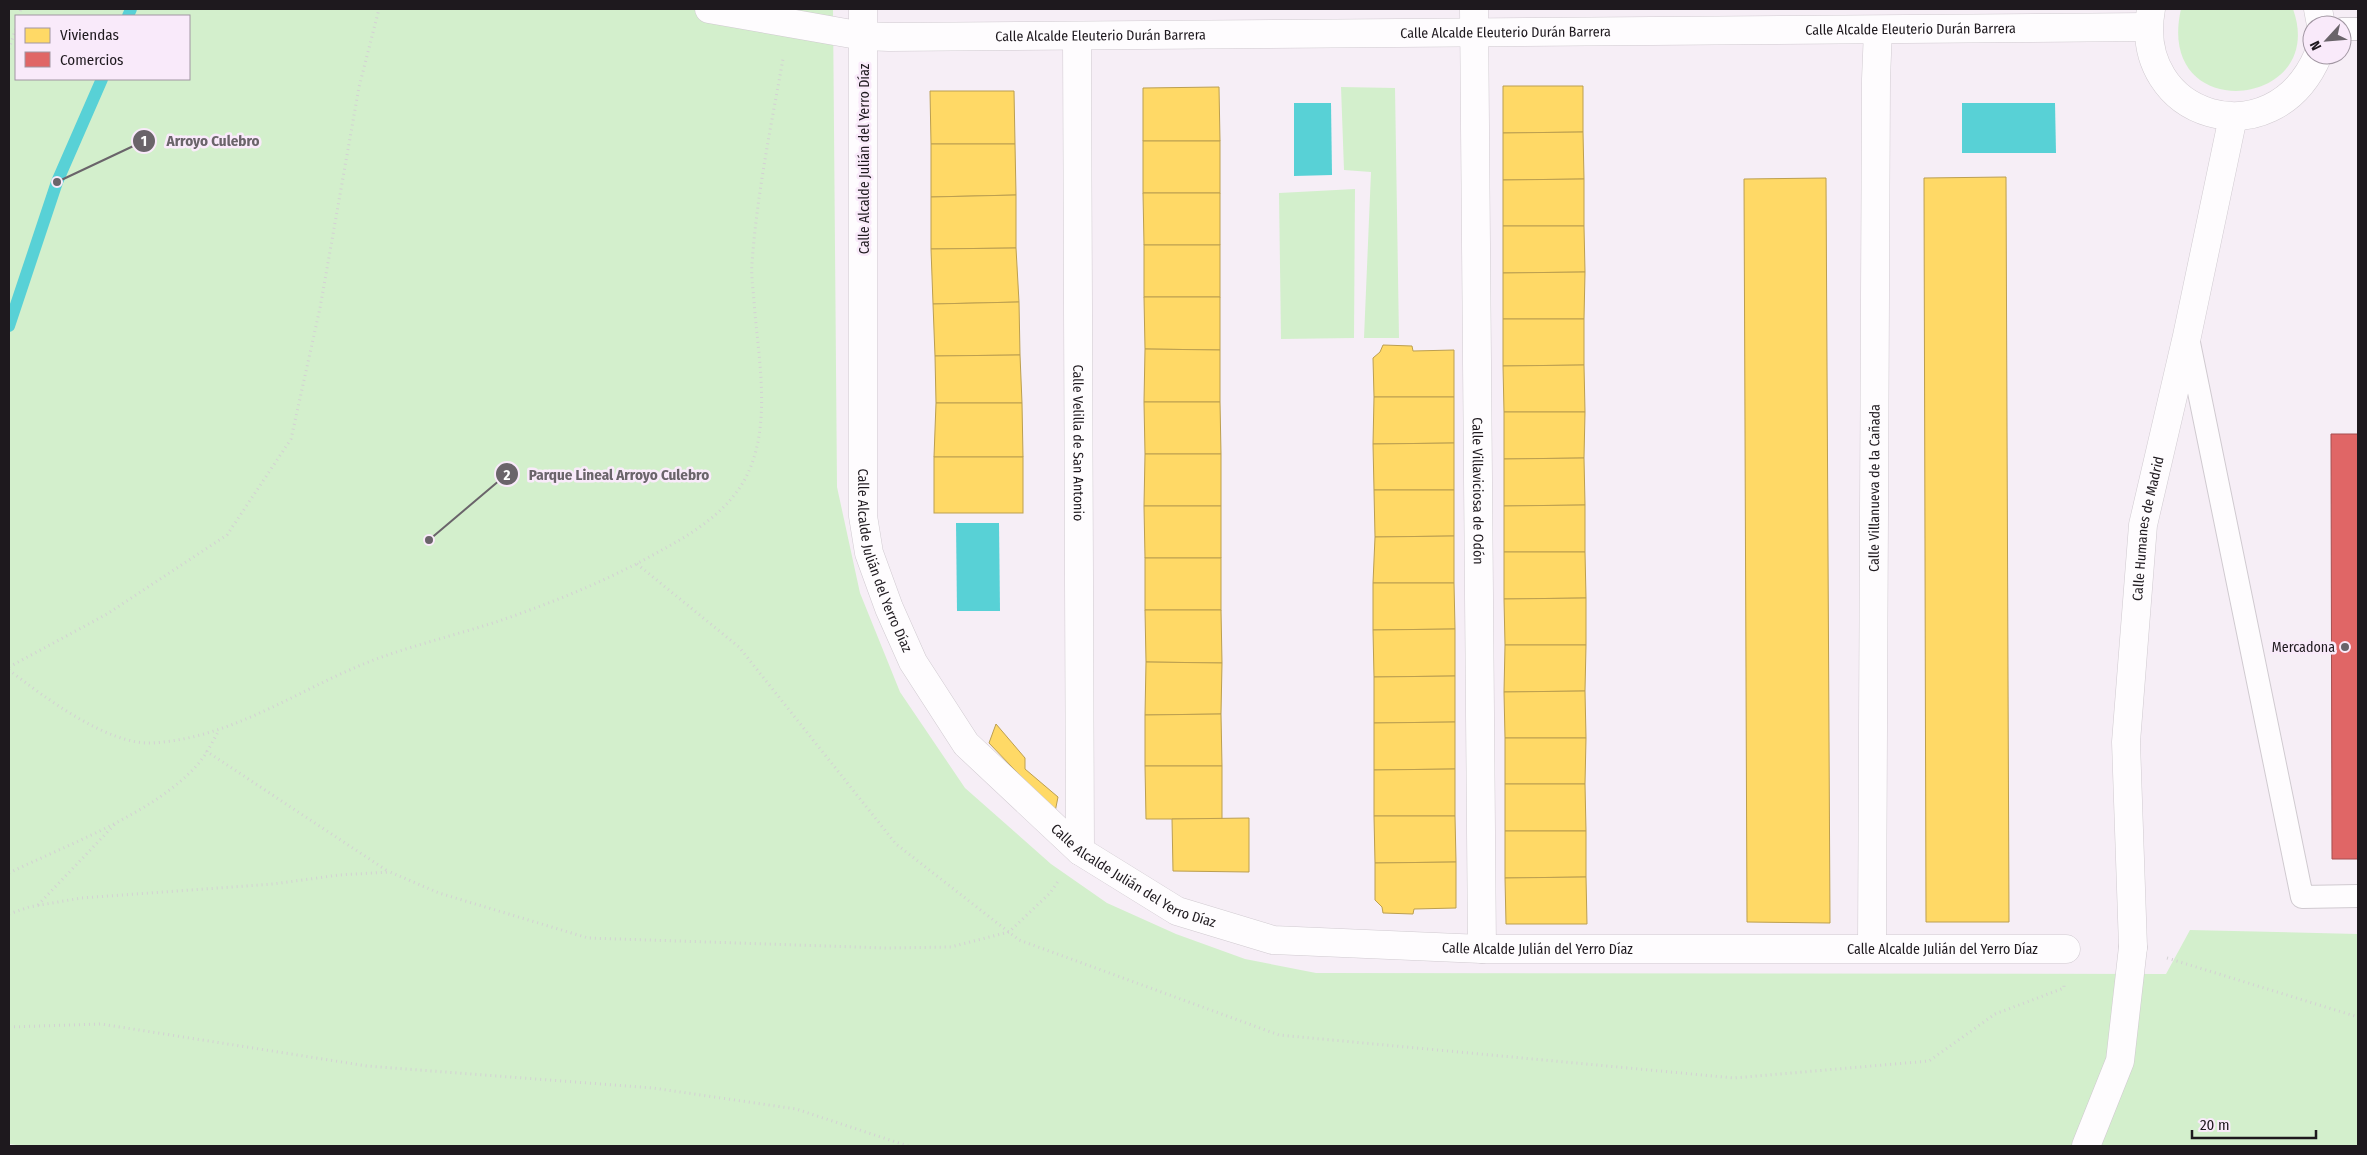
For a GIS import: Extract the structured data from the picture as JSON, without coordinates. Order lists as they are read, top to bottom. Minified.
{"streets":{"main road":["Calle Alcalde Eleuterio Durán Barrera","Calle Alcalde Julián del Yerro Díaz","Calle Velilla de San Antonio","Calle Villanueva de la Cañada","Calle Villaviciosa de Odón","Calle Humanes de Madrid"]},"crossings":[["Calle Alcalde Eleuterio Durán Barrera","Calle Alcalde Julián del Yerro Díaz"],["Calle Alcalde Eleuterio Durán Barrera","Calle Velilla de San Antonio"],["Calle Alcalde Eleuterio Durán Barrera","Calle Villanueva de la Cañada"],["Calle Alcalde Eleuterio Durán Barrera","Calle Villaviciosa de Odón"],["Calle Alcalde Julián del Yerro Díaz","Calle Velilla de San Antonio"],["Calle Alcalde Julián del Yerro Díaz","Calle Villanueva de la Cañada"],["Calle Alcalde Julián del Yerro Díaz","Calle Villaviciosa de Odón"]],"places":["Arroyo Culebro","Parque Lineal Arroyo Culebro","Mercadona"],"legend":["Viviendas","Comercios"],"scale_bar":"20 m","north":"bottom left"}
